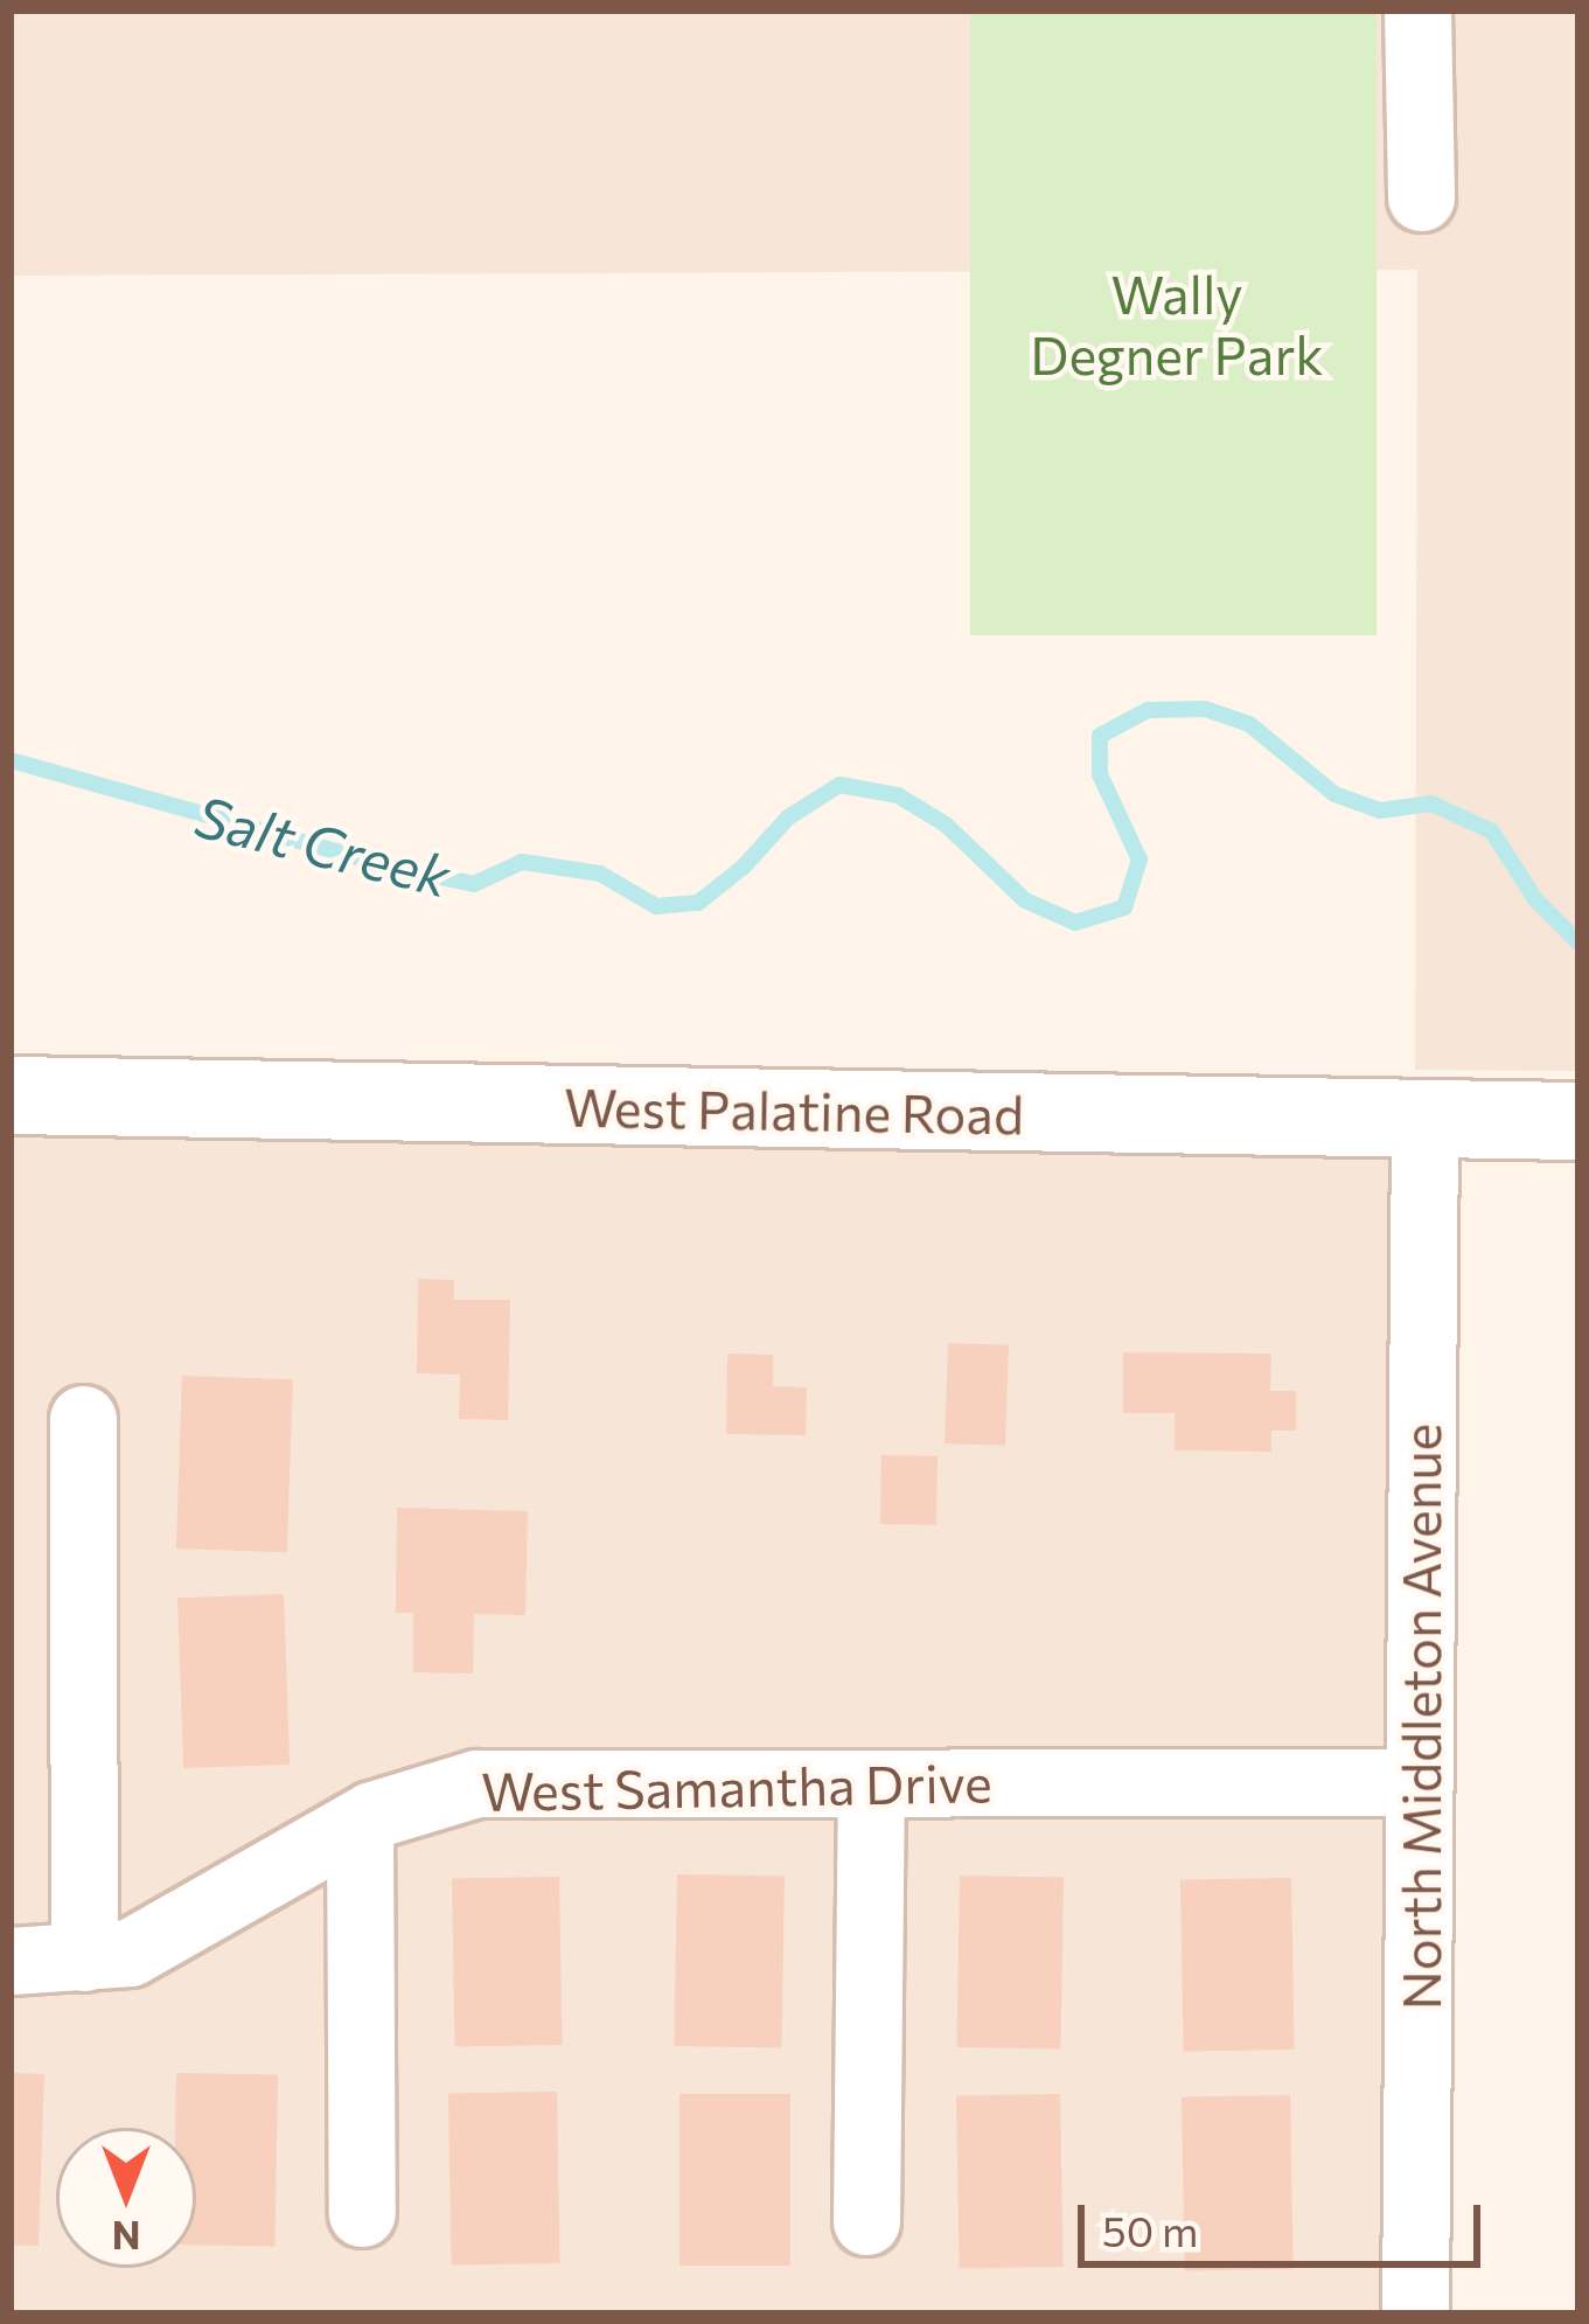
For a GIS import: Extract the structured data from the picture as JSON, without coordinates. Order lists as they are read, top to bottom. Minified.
{"streets":{"main road":["West Palatine Road"],"street":["North Middleton Avenue","West Samantha Drive"]},"crossings":[["West Palatine Road","North Middleton Avenue"],["North Middleton Avenue","West Samantha Drive"]],"water":["Salt Creek"],"parks":["Wally Degner Park"],"scale_bar":"50 m","north":"bottom"}
